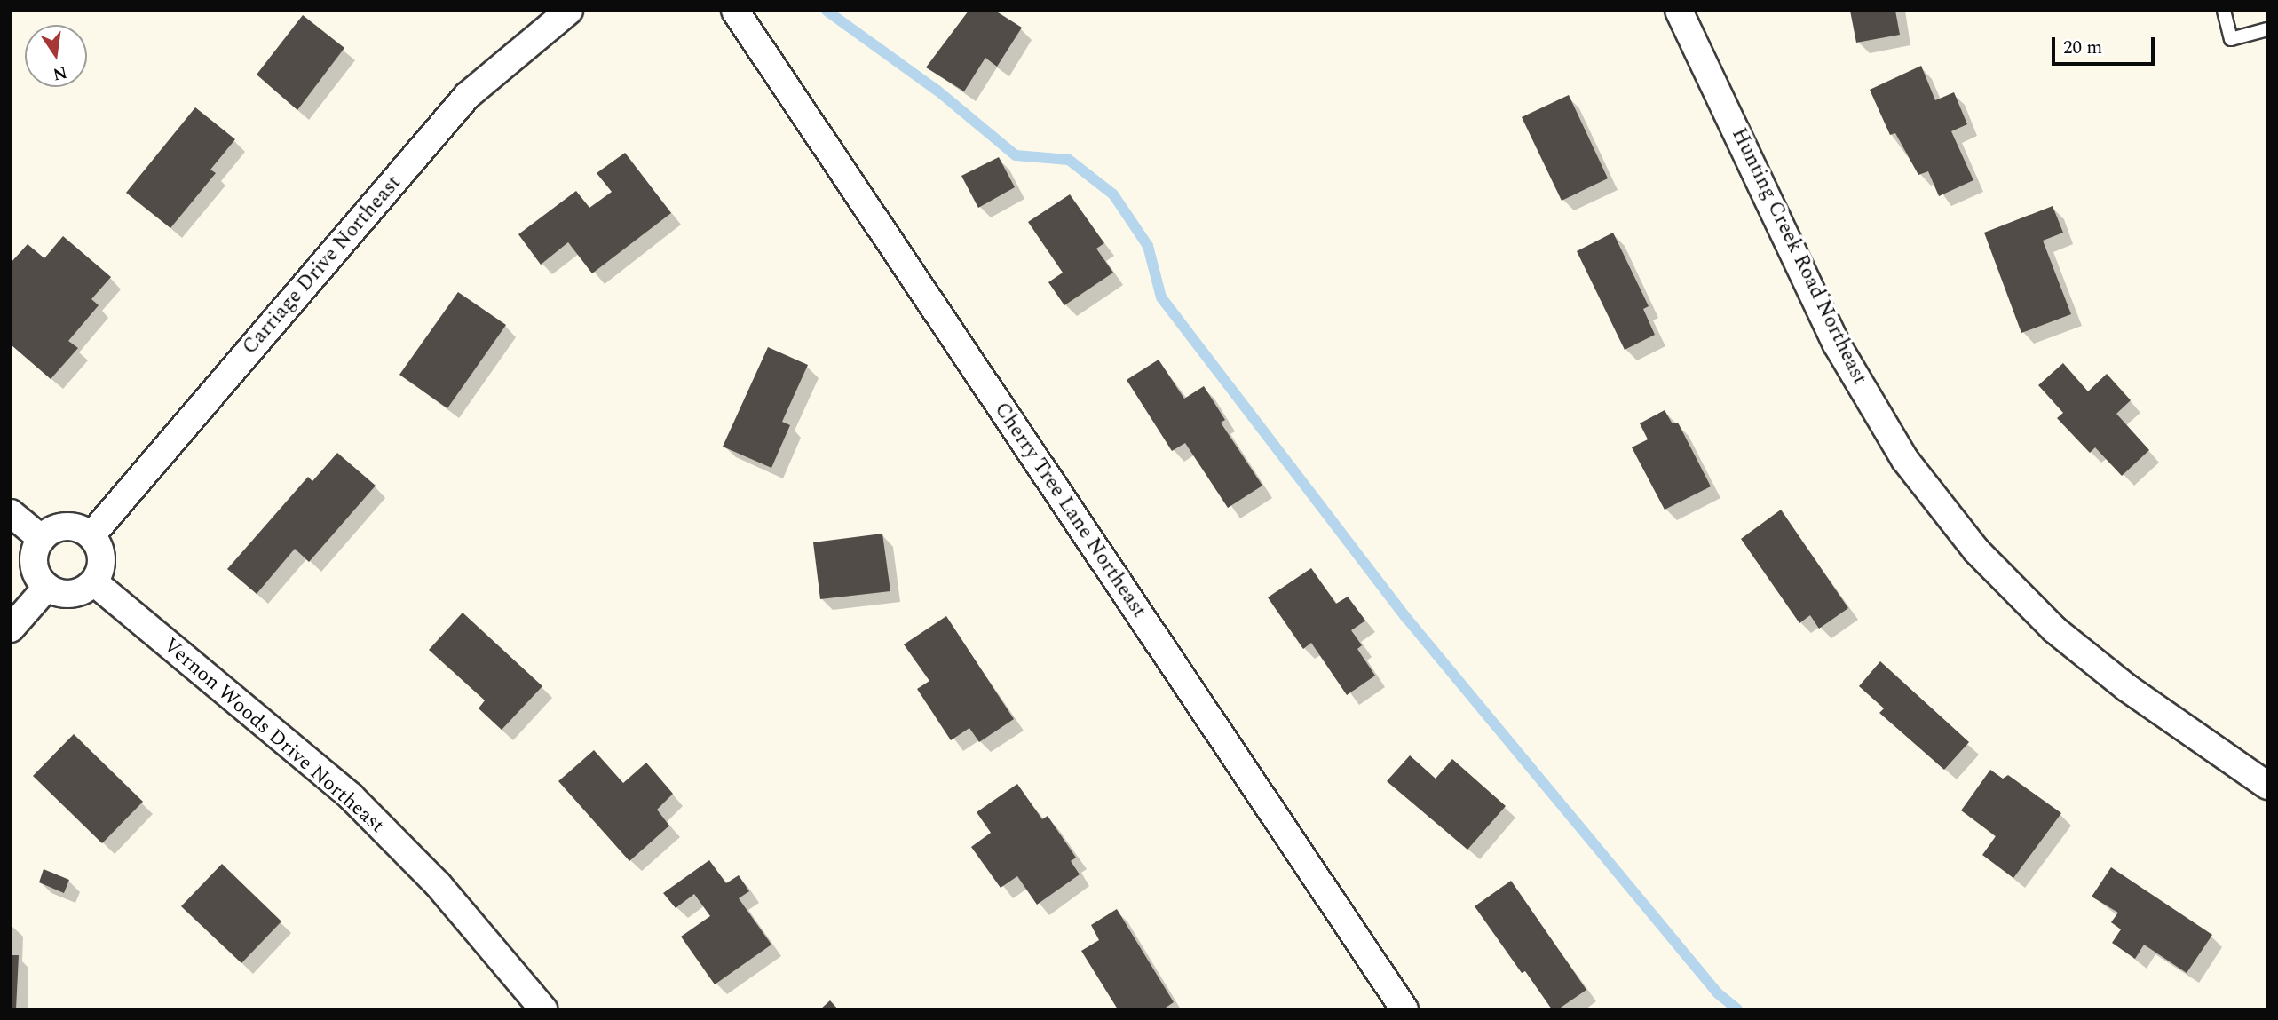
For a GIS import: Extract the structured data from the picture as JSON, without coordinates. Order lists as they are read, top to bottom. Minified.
{"streets":{"street":["Hunting Creek Road Northeast","Carriage Drive Northeast","Cherry Tree Lane Northeast","Vernon Woods Drive Northeast"]},"crossings":[["Carriage Drive Northeast","Vernon Woods Drive Northeast"]],"scale_bar":"20 m","north":"bottom"}
